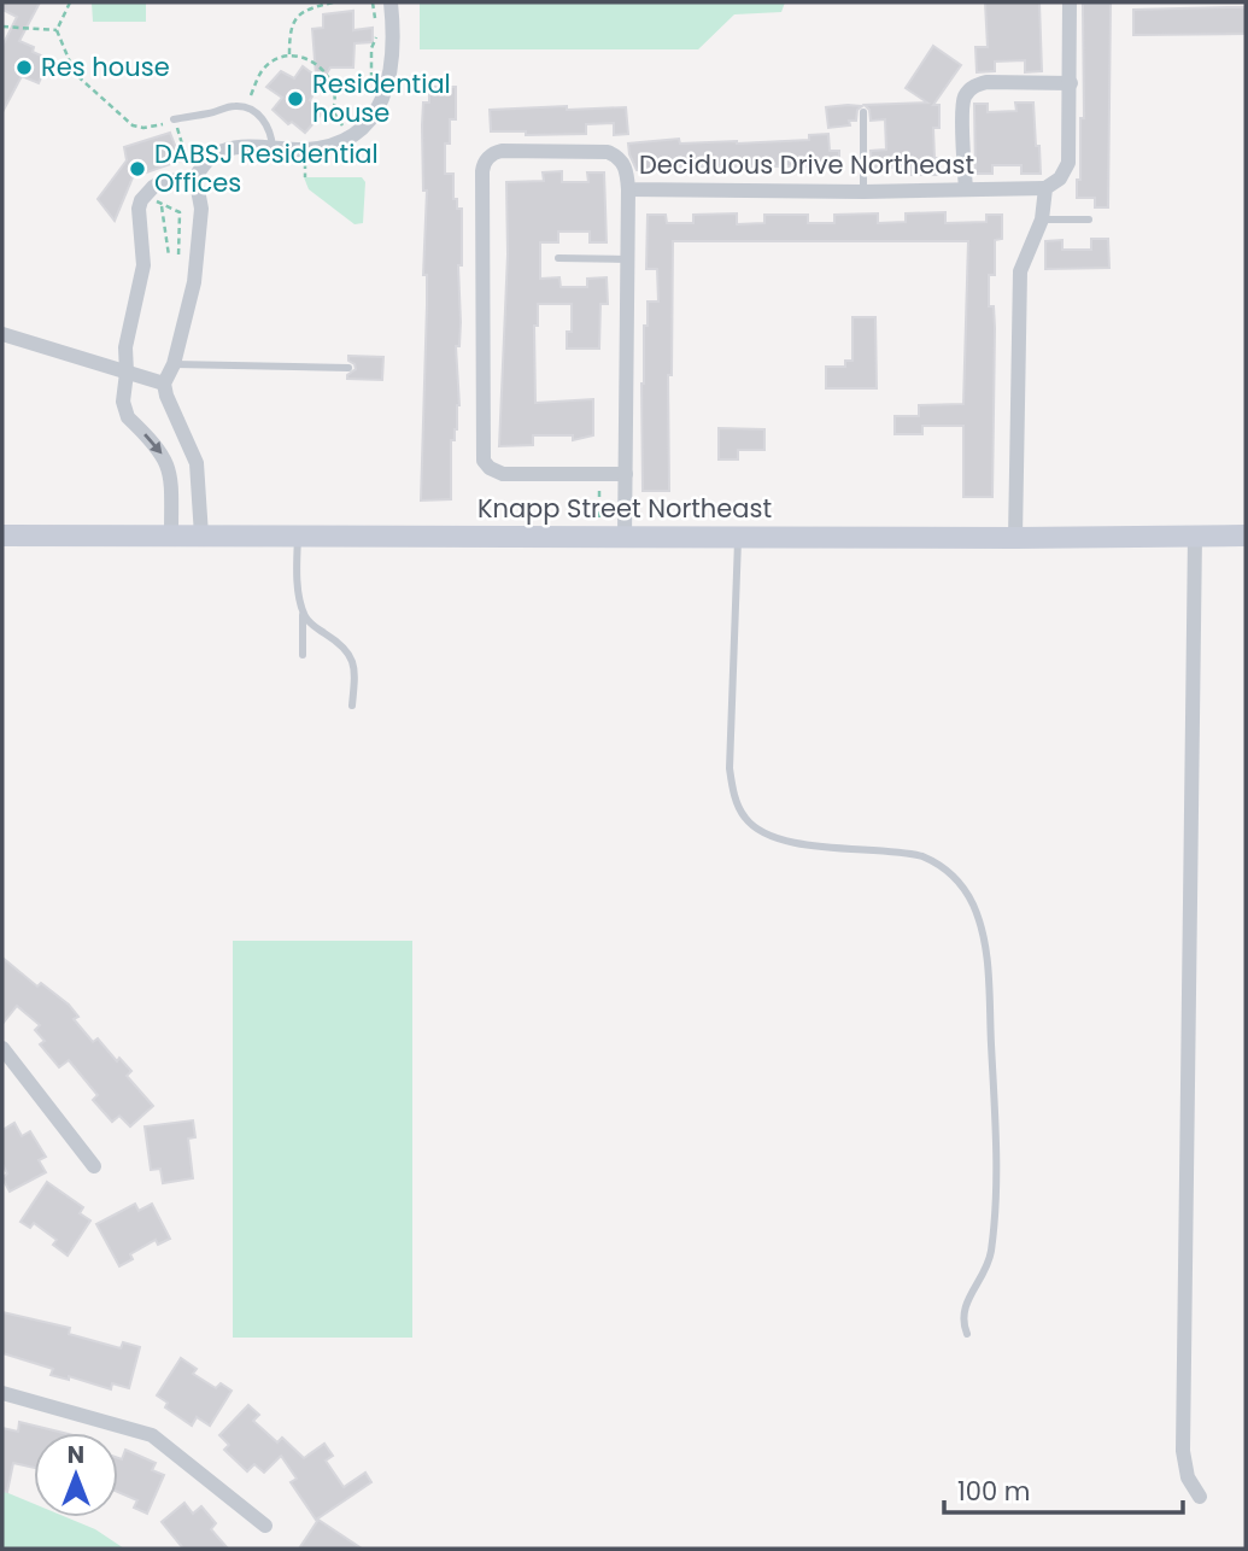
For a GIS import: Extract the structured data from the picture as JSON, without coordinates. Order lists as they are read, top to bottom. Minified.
{"streets":{"main road":["Knapp Street Northeast"],"street":["Deciduous Drive Northeast"]},"places":["Res house","Residential house","DABSJ Residential Offices"],"scale_bar":"100 m","north":"top"}
